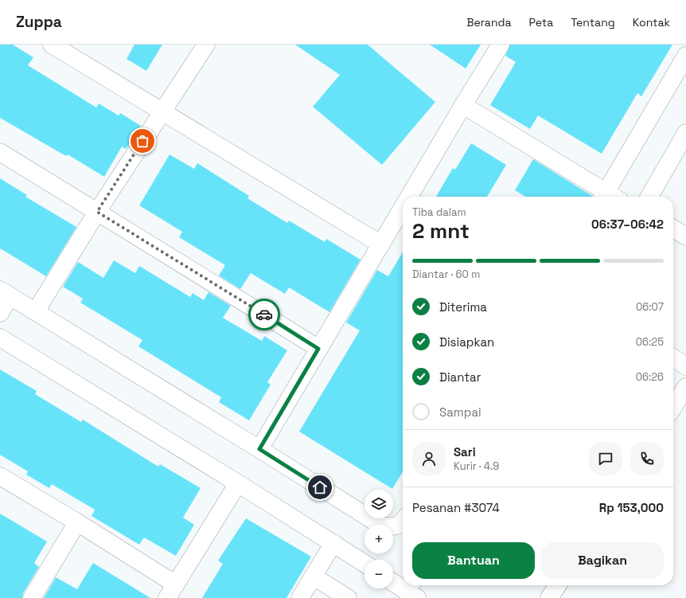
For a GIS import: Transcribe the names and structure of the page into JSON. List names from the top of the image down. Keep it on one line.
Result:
{"page":{"header":"Zuppa","nav":["Beranda","Peta","Tentang","Kontak"],"heading":["2 mnt","Tiba dalam","06:37–06:42"],"panel":["Sari","Kurir · 4.9","Pesanan #3074","Rp 153,000"],"bar":"Diantar · 60 m","list":[["Diterima","06:07"],["Disiapkan","06:25"],["Diantar","06:26"],"Sampai"],"map_buttons":["+","−"],"buttons":["Bantuan","Bagikan"]}}
